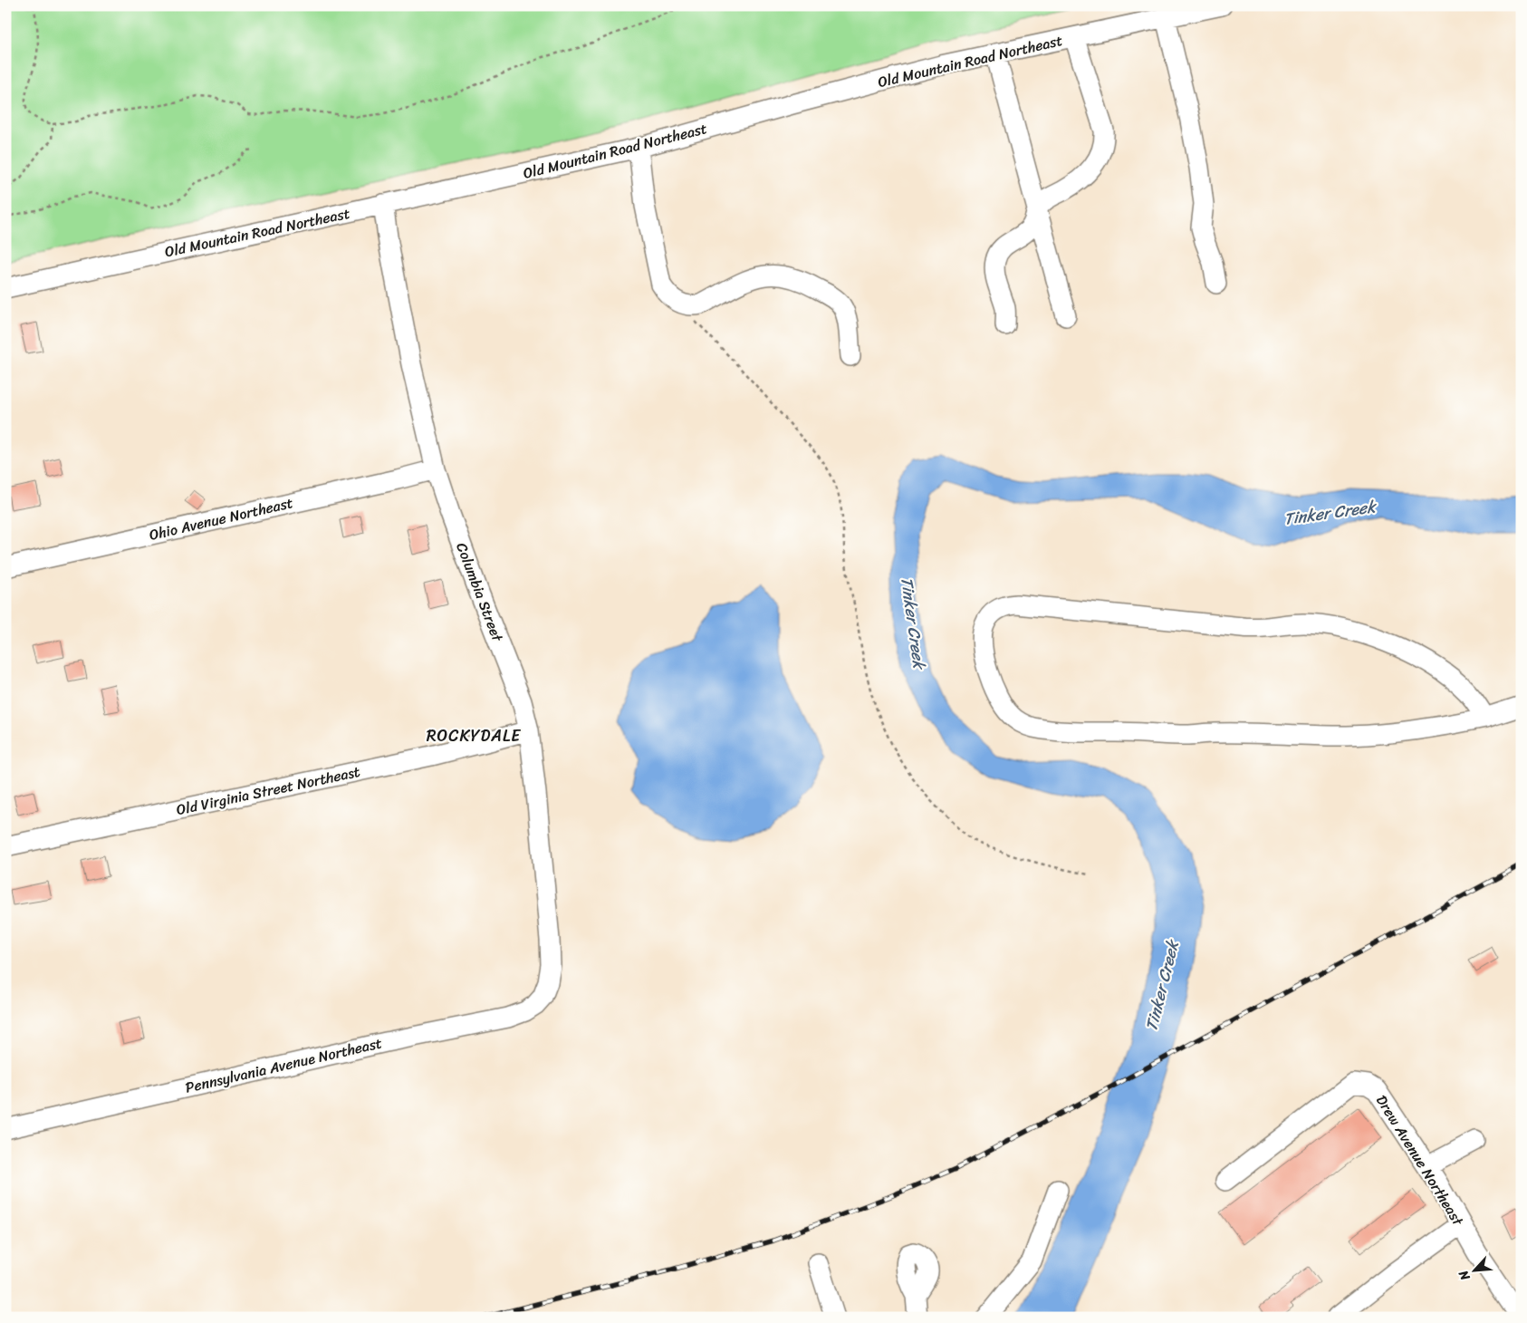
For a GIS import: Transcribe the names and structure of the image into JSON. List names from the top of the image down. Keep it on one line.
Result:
{"streets":{"street":["Old Mountain Road Northeast","Ohio Avenue Northeast","Columbia Street","Old Virginia Street Northeast","Pennsylvania Avenue Northeast","Drew Avenue Northeast"]},"crossings":[["Old Mountain Road Northeast","Columbia Street"],["Ohio Avenue Northeast","Columbia Street"],["Columbia Street","Old Virginia Street Northeast"],["Columbia Street","Pennsylvania Avenue Northeast"]],"districts":["ROCKYDALE"],"water":["Tinker Creek"],"north":"bottom left"}
